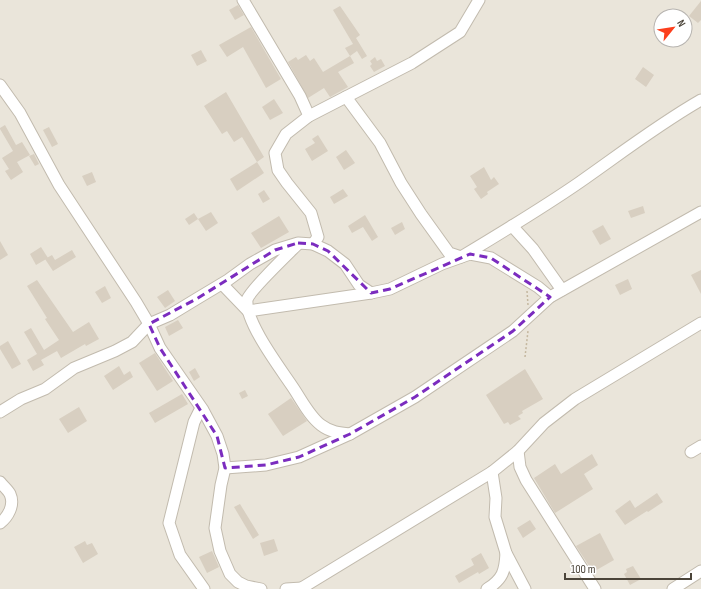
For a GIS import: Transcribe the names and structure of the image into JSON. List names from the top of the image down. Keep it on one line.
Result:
{"scale_bar":"100 m","north":"top right"}
